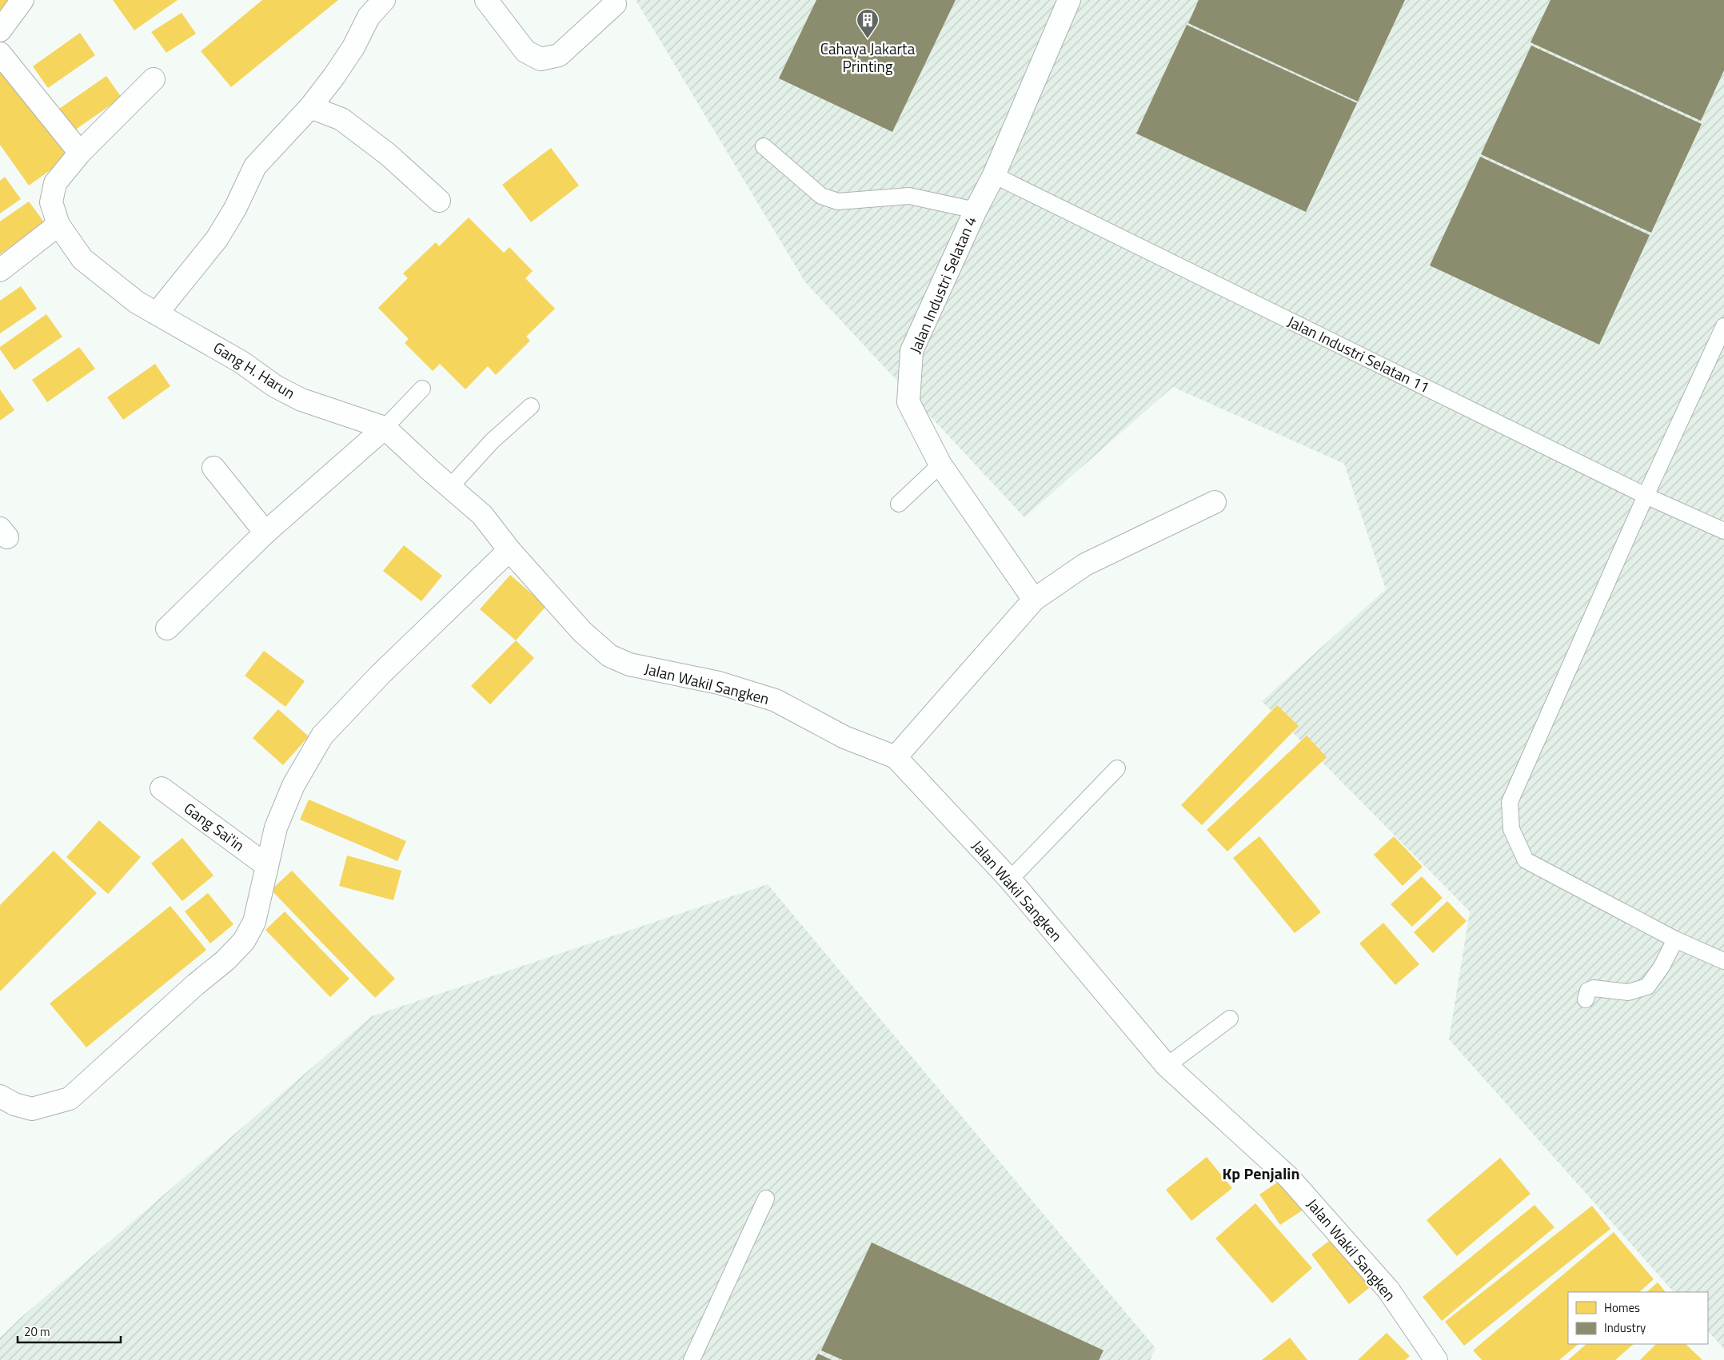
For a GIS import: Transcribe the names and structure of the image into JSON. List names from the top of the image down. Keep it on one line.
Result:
{"streets":{"street":["Jalan Industri Selatan 4","Gang H. Harun","Jalan Wakil Sangken","Gang Sai'in"],"lane":["Jalan Industri Selatan 11"]},"crossings":[["Jalan Industri Selatan 4","Jalan Industri Selatan 11"],["Gang H. Harun","Jalan Wakil Sangken"]],"districts":["Kp Penjalin"],"places":{"building":["Cahaya Jakarta Printing"]},"legend":["Homes","Industry"],"scale_bar":"20 m"}
